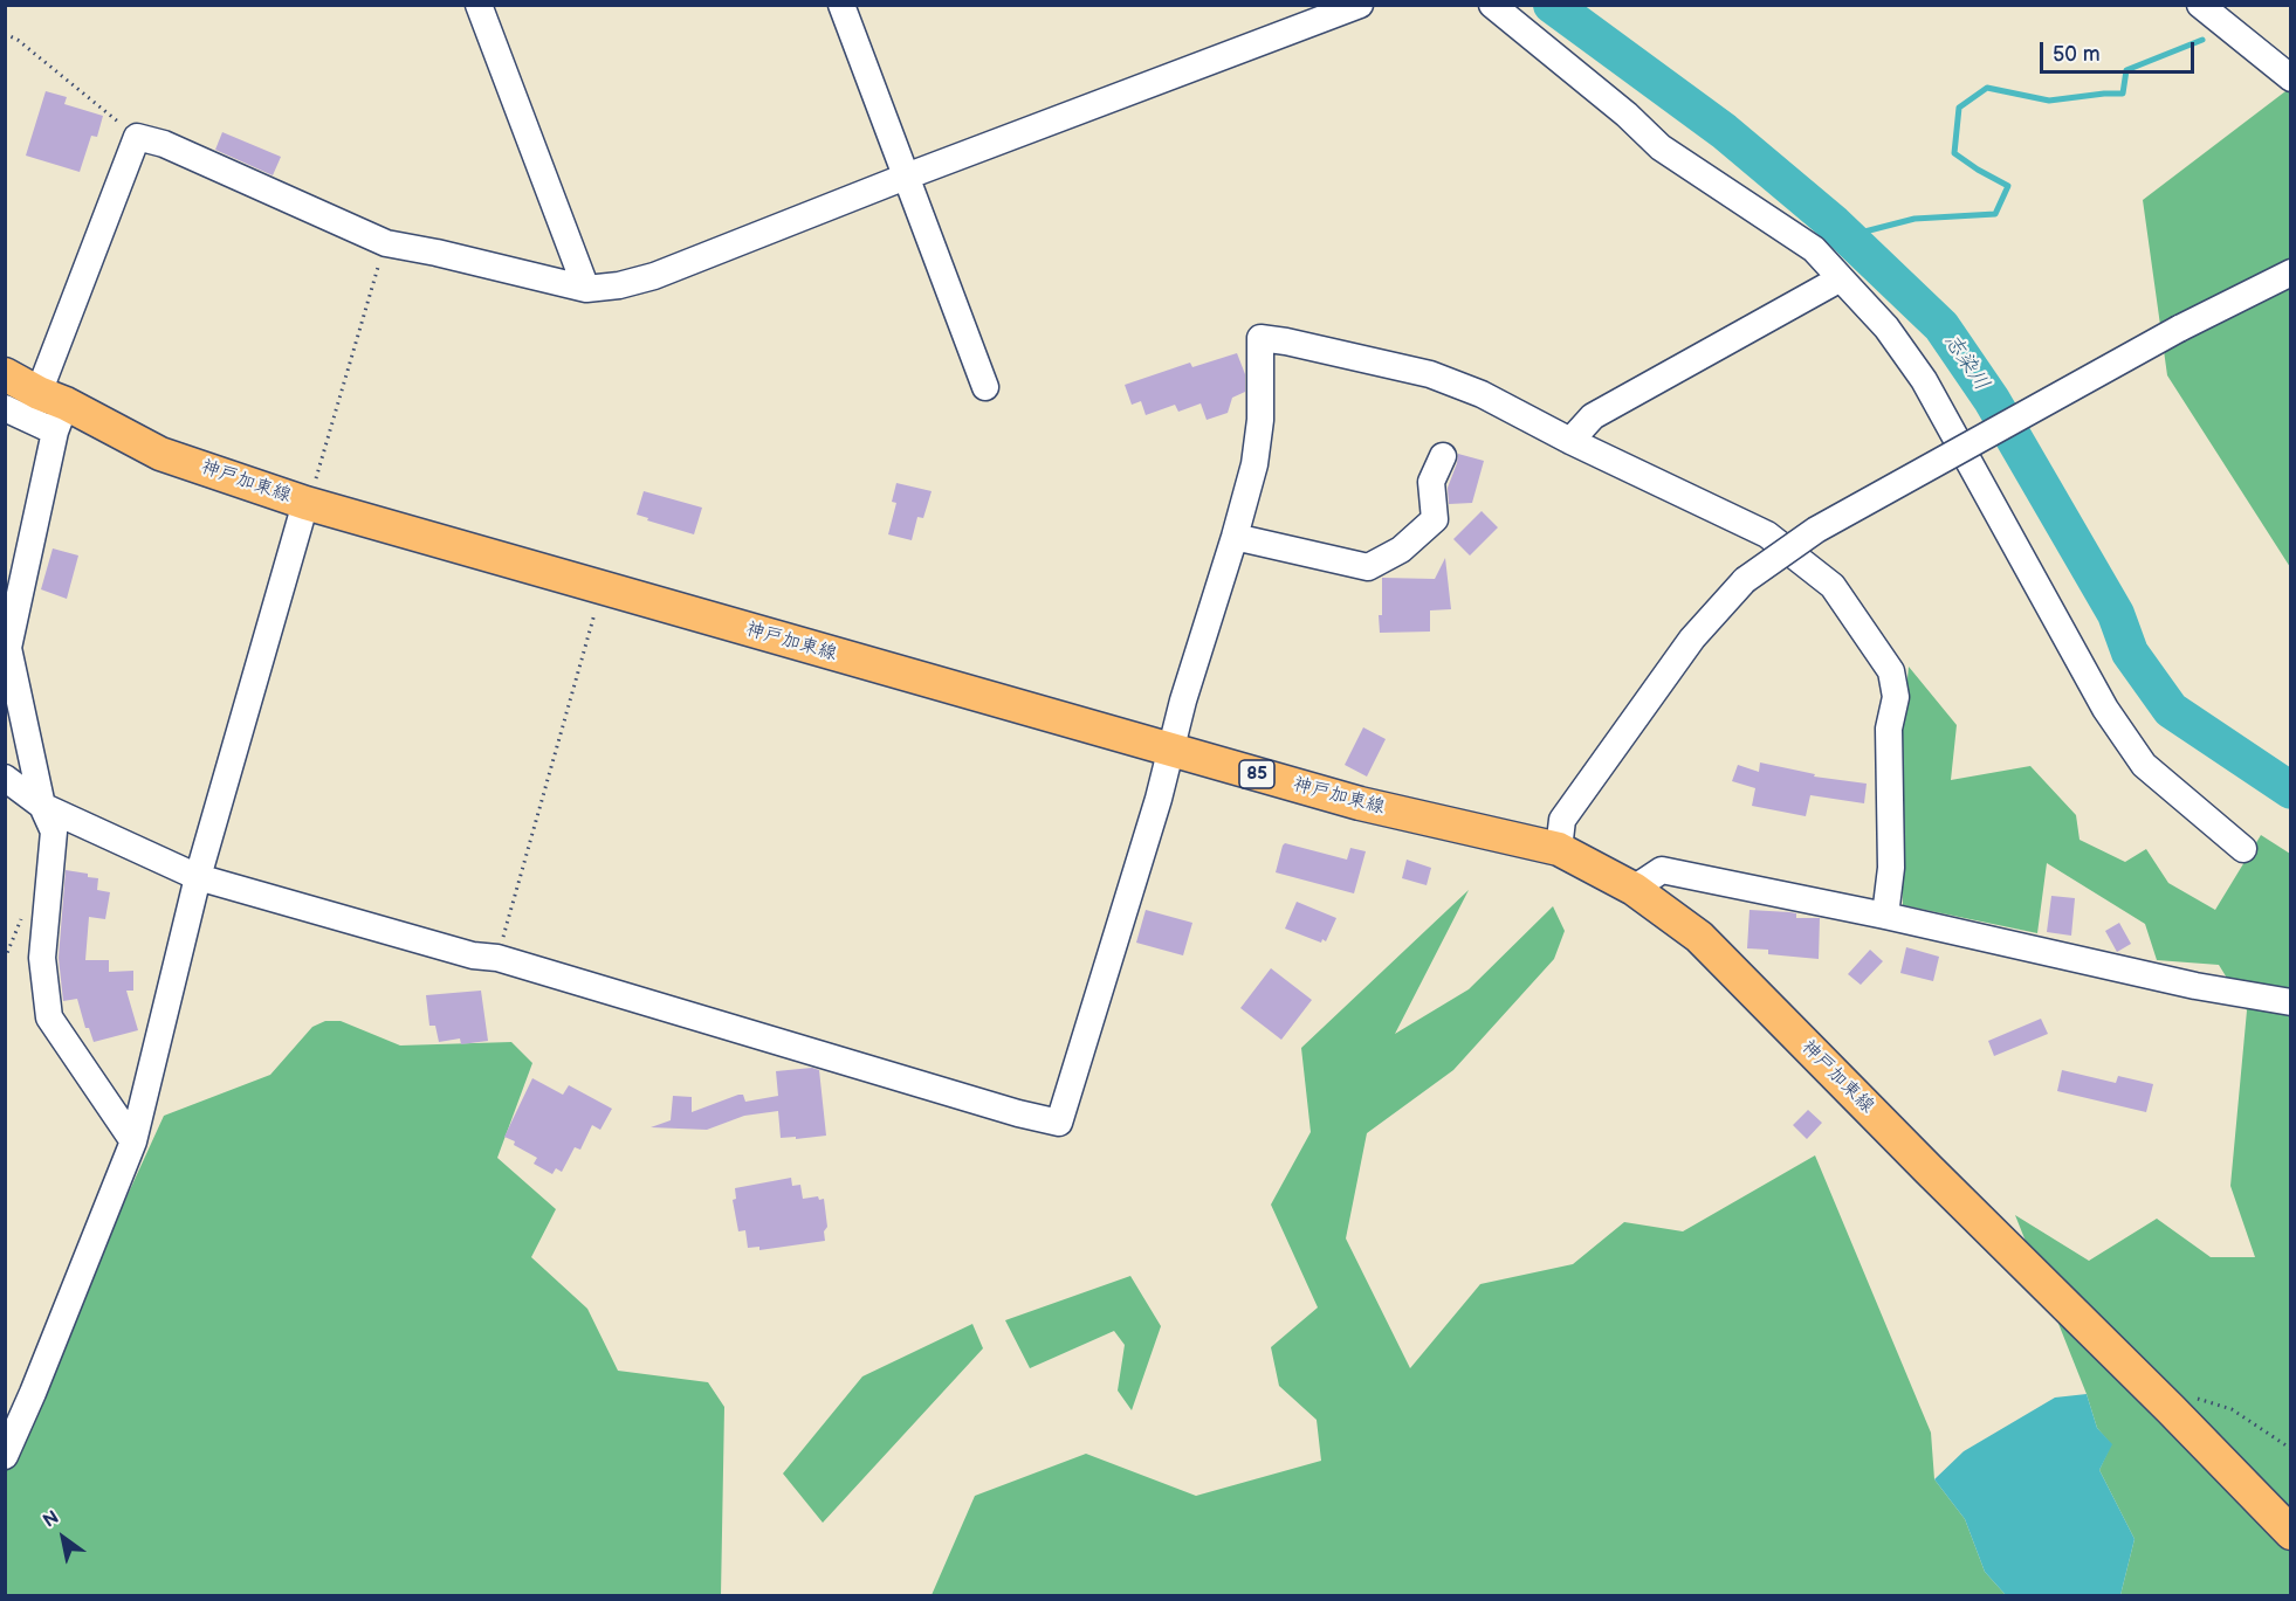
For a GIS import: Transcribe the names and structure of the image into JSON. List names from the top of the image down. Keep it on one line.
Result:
{"streets":{"main road":["神戸加東線","85"]},"water":["志染川"],"scale_bar":"50 m","north":"top left"}
